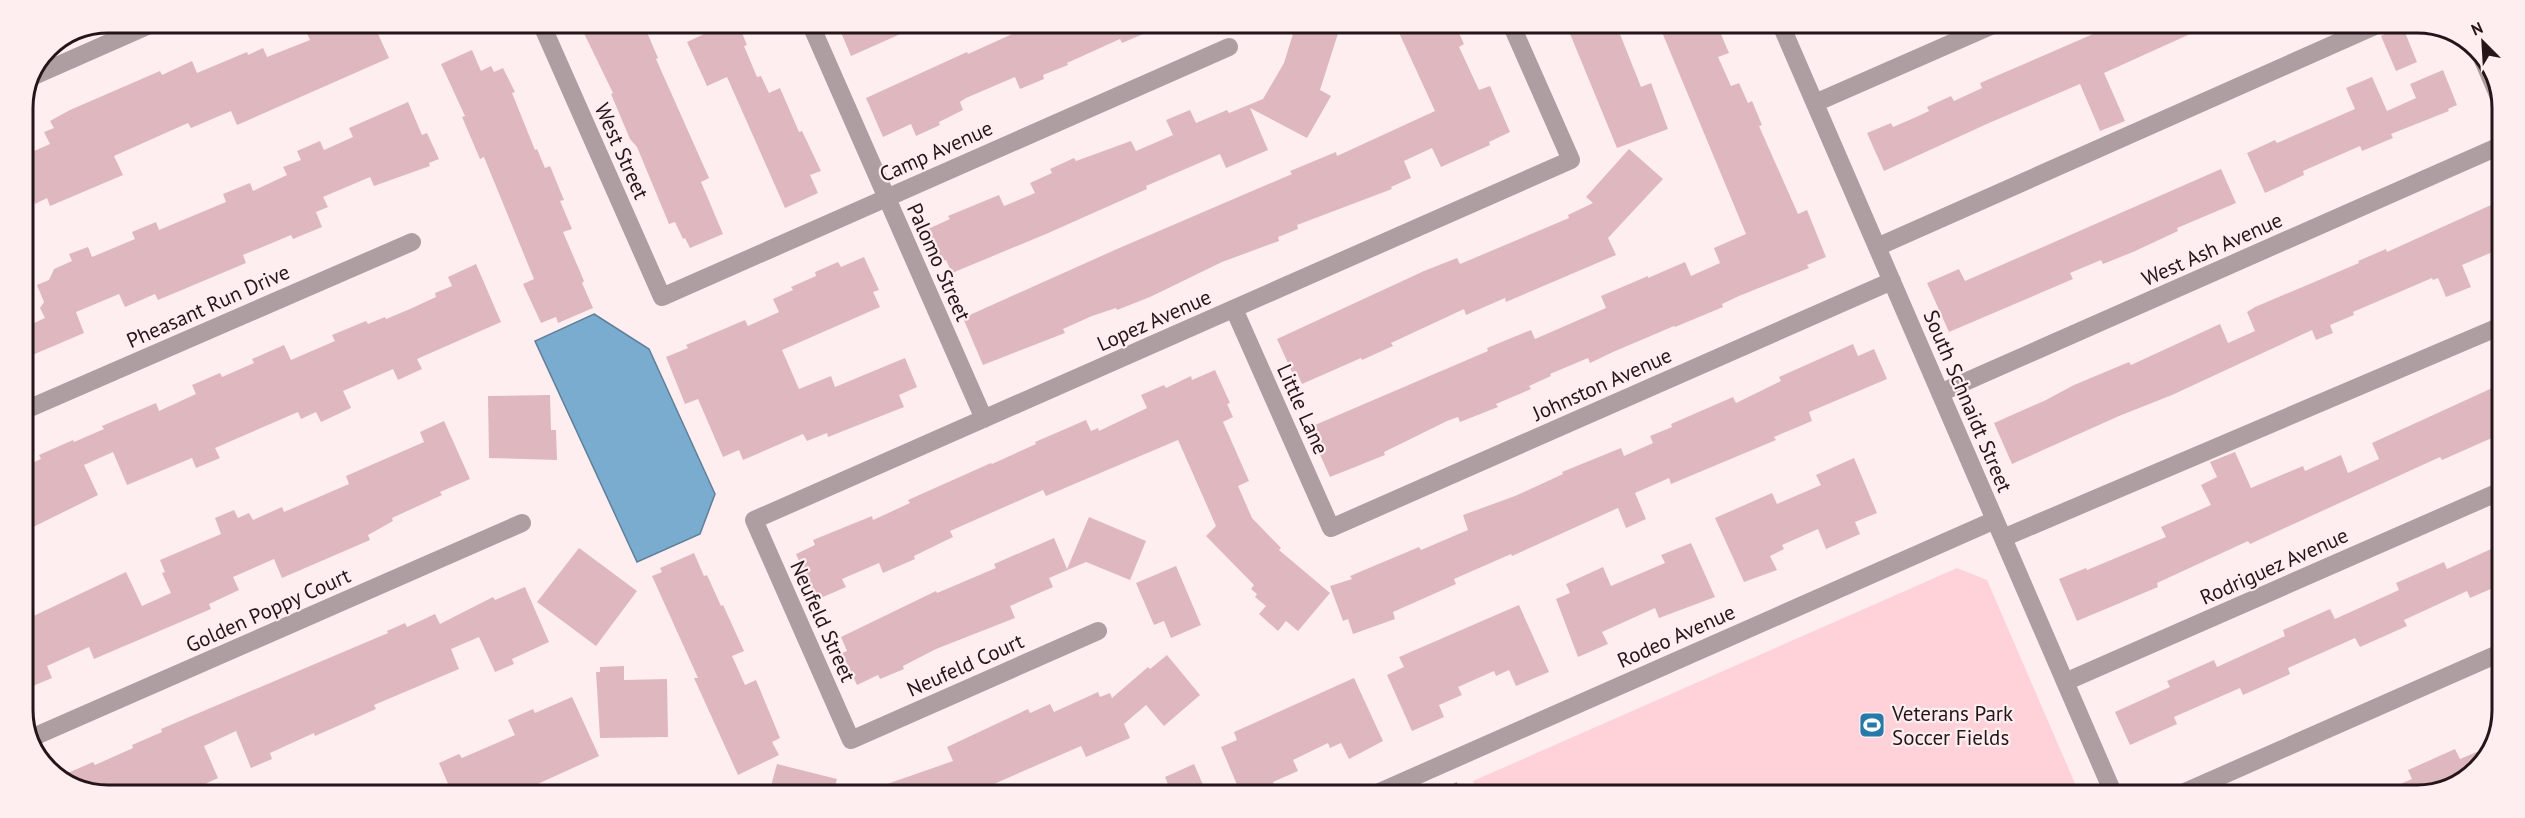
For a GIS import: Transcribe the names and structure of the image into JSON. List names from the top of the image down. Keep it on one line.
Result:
{"streets":{"street":["West Street","Camp Avenue","West Ash Avenue","Palomo Street","Pheasant Run Drive","Lopez Avenue","Johnston Avenue","South Schnaidt Street","Little Lane","Rodriguez Avenue","Golden Poppy Court","Neufeld Street","Rodeo Avenue","Neufeld Court"]},"crossings":[["West Street","Camp Avenue"],["Camp Avenue","Palomo Street"],["West Ash Avenue","South Schnaidt Street"],["Palomo Street","Lopez Avenue"],["Lopez Avenue","Little Lane"],["Lopez Avenue","Neufeld Street"],["Johnston Avenue","South Schnaidt Street"],["Johnston Avenue","Little Lane"],["South Schnaidt Street","Rodriguez Avenue"],["South Schnaidt Street","Rodeo Avenue"],["Neufeld Street","Neufeld Court"]],"places":{"sports":["Veterans Park Soccer Fields"]},"north":"top left"}
